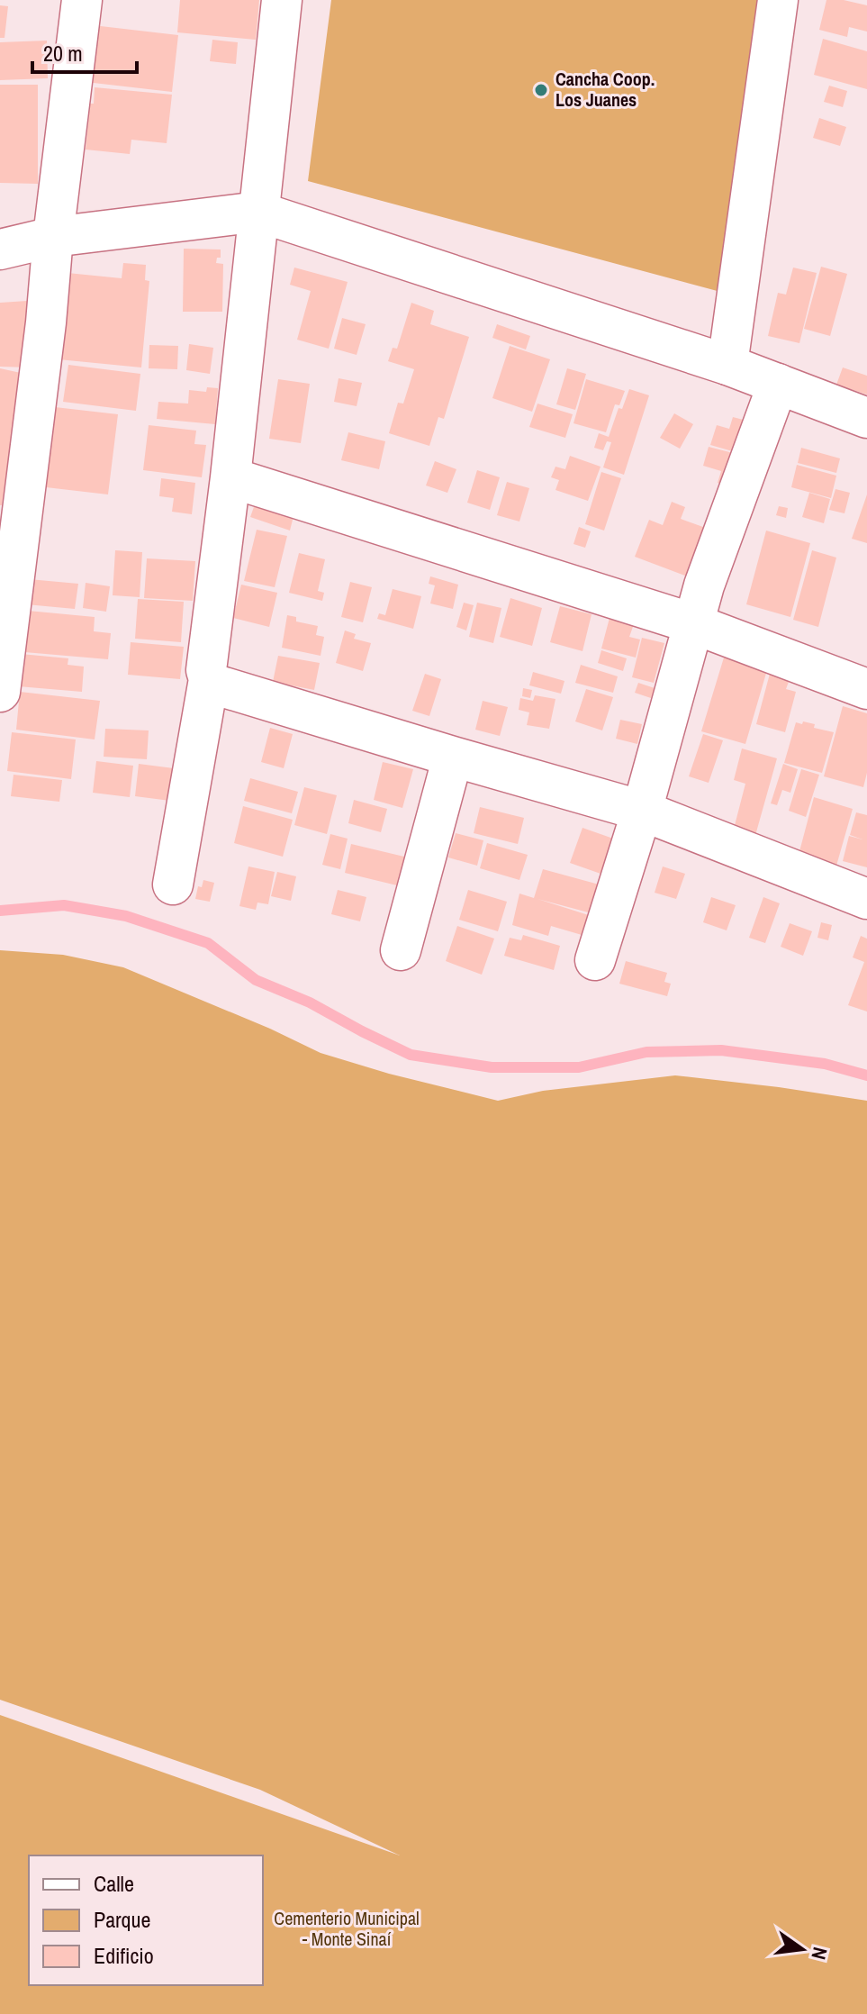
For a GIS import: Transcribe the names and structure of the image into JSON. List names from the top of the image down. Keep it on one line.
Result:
{"parks":["Cementerio Municipal - Monte Sinaí"],"places":["Cancha Coop. Los Juanes"],"legend":["Calle","Parque","Edificio"],"scale_bar":"20 m","north":"right"}
